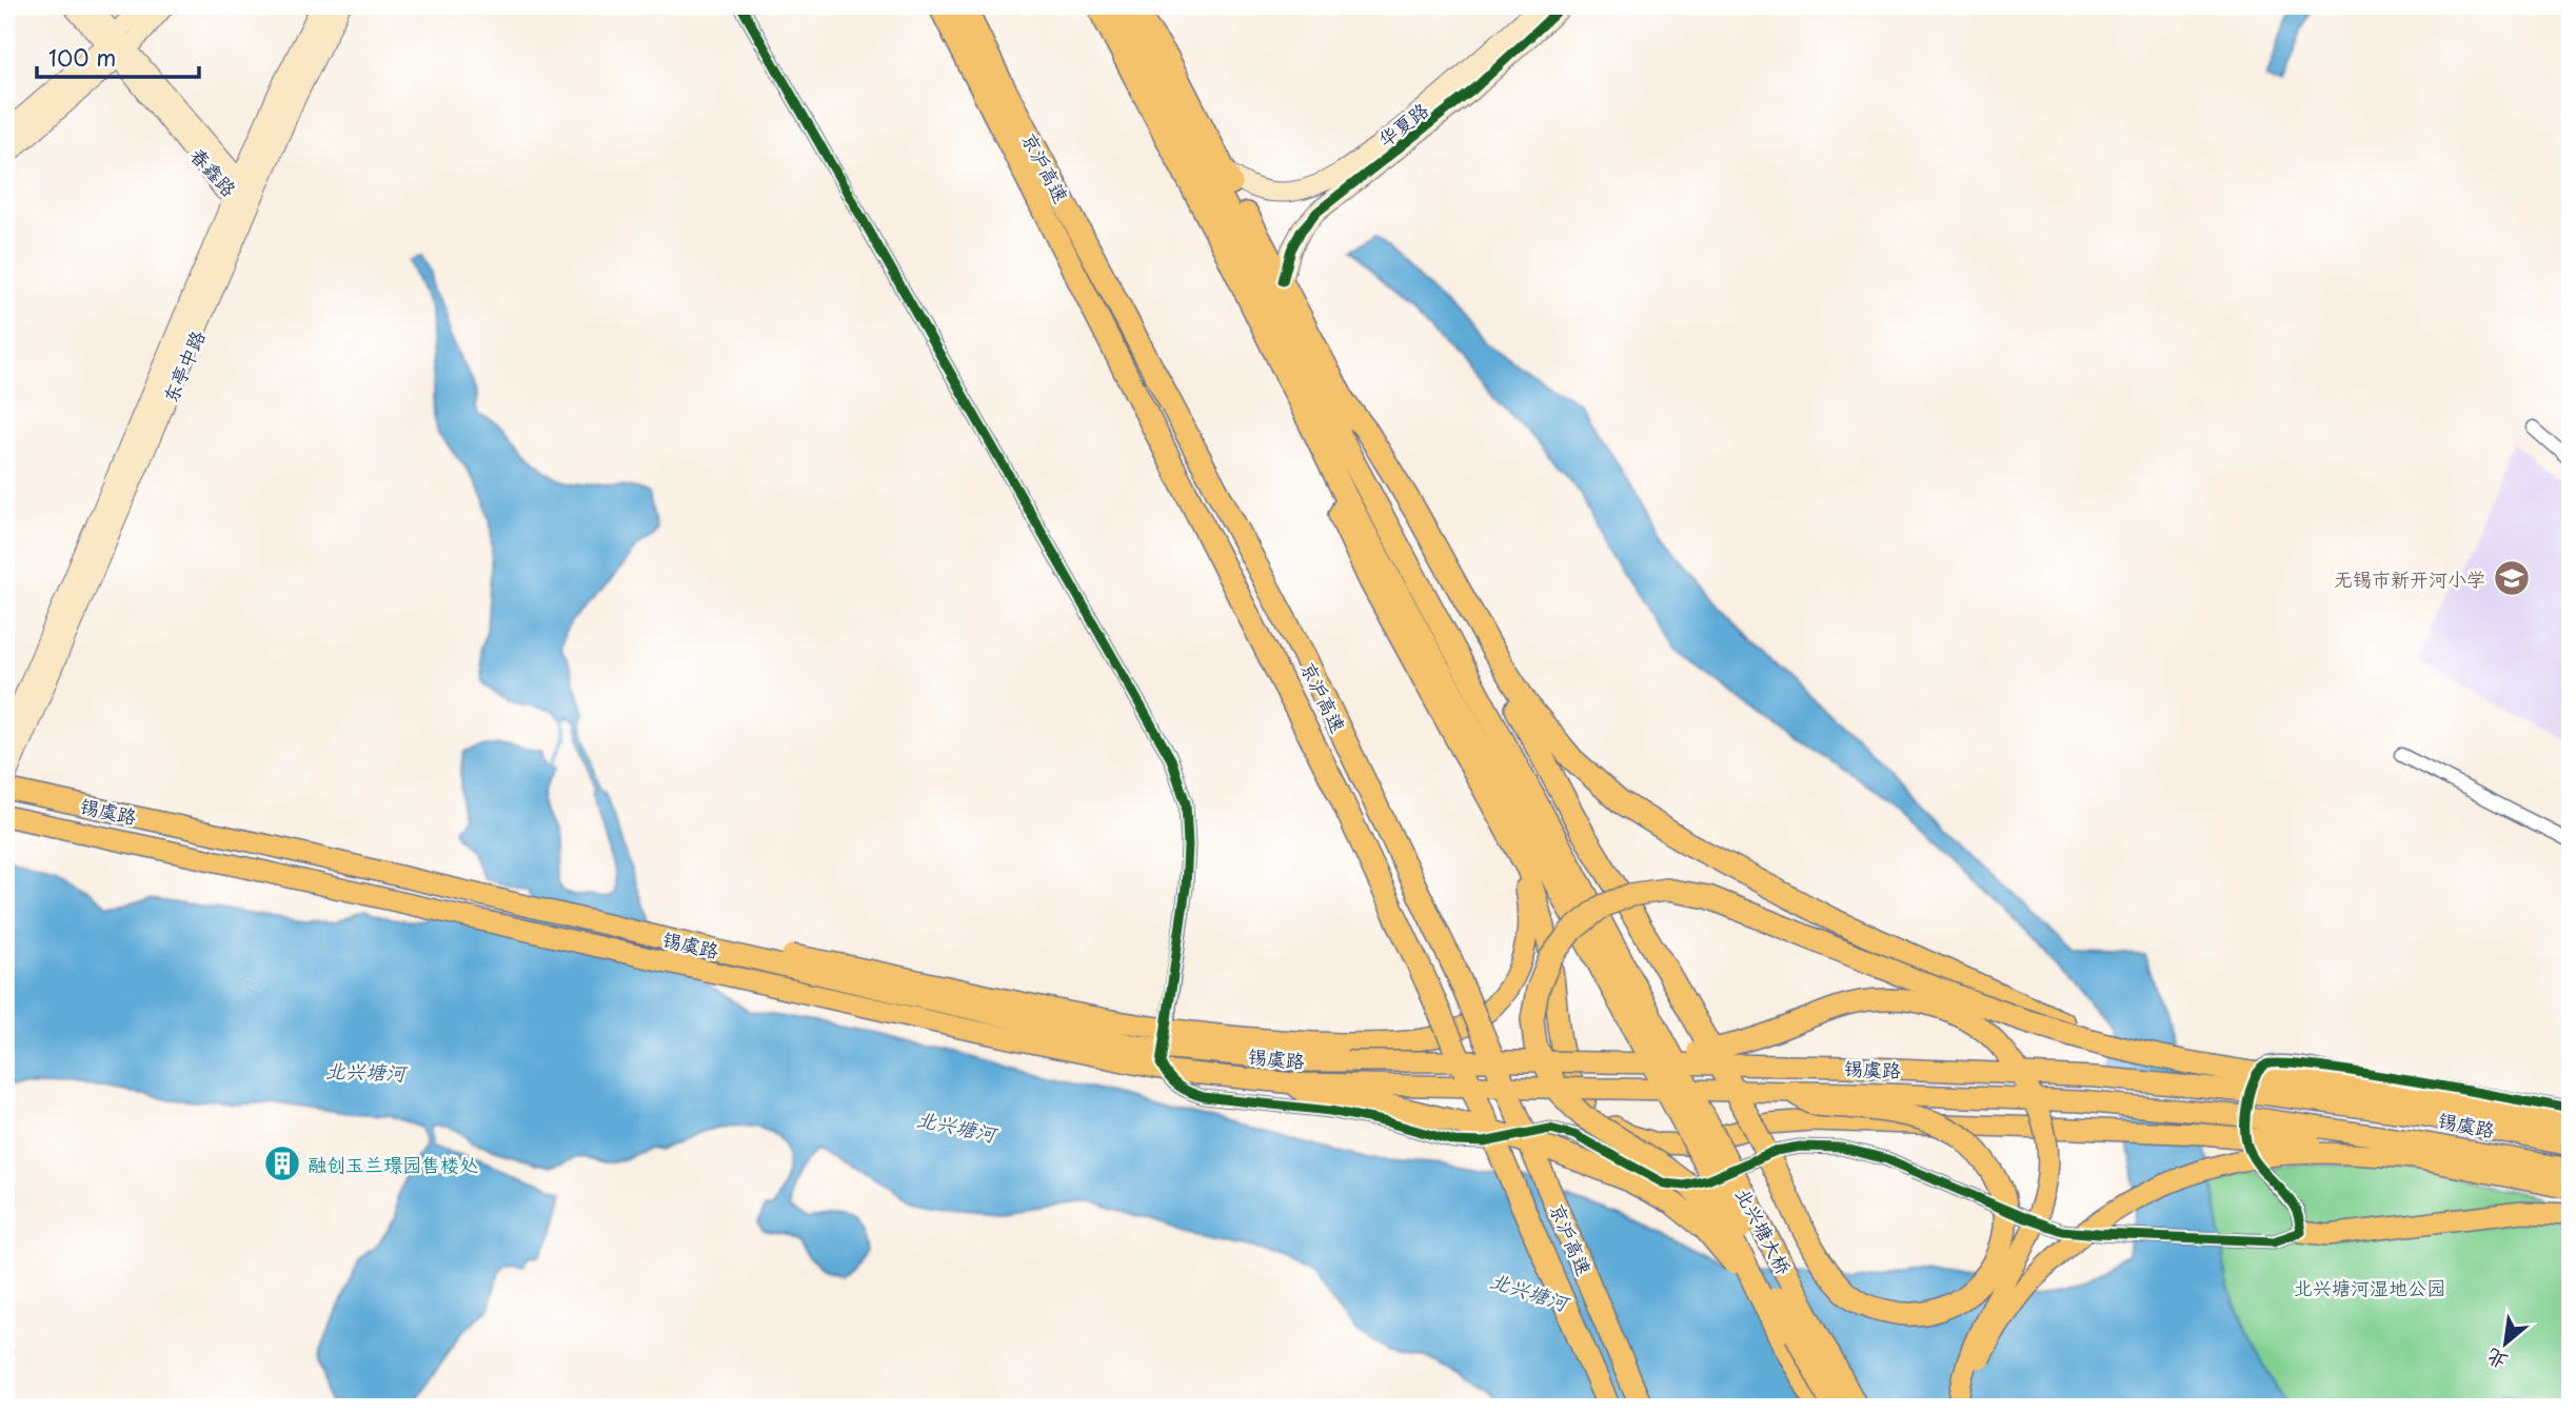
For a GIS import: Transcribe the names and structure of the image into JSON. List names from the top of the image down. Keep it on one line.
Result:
{"streets":{"highway":["京沪高速","北兴塘大桥"],"main road":["华夏路","春鑫路","东亭中路","锡虞路"]},"crossings":[["春鑫路","东亭中路"]],"water":["北兴塘河"],"parks":["北兴塘河湿地公园"],"places":{"school or university":["无锡市新开河小学"],"building":["融创玉兰璟园售楼处"]},"scale_bar":"100 m","north":"bottom left"}
